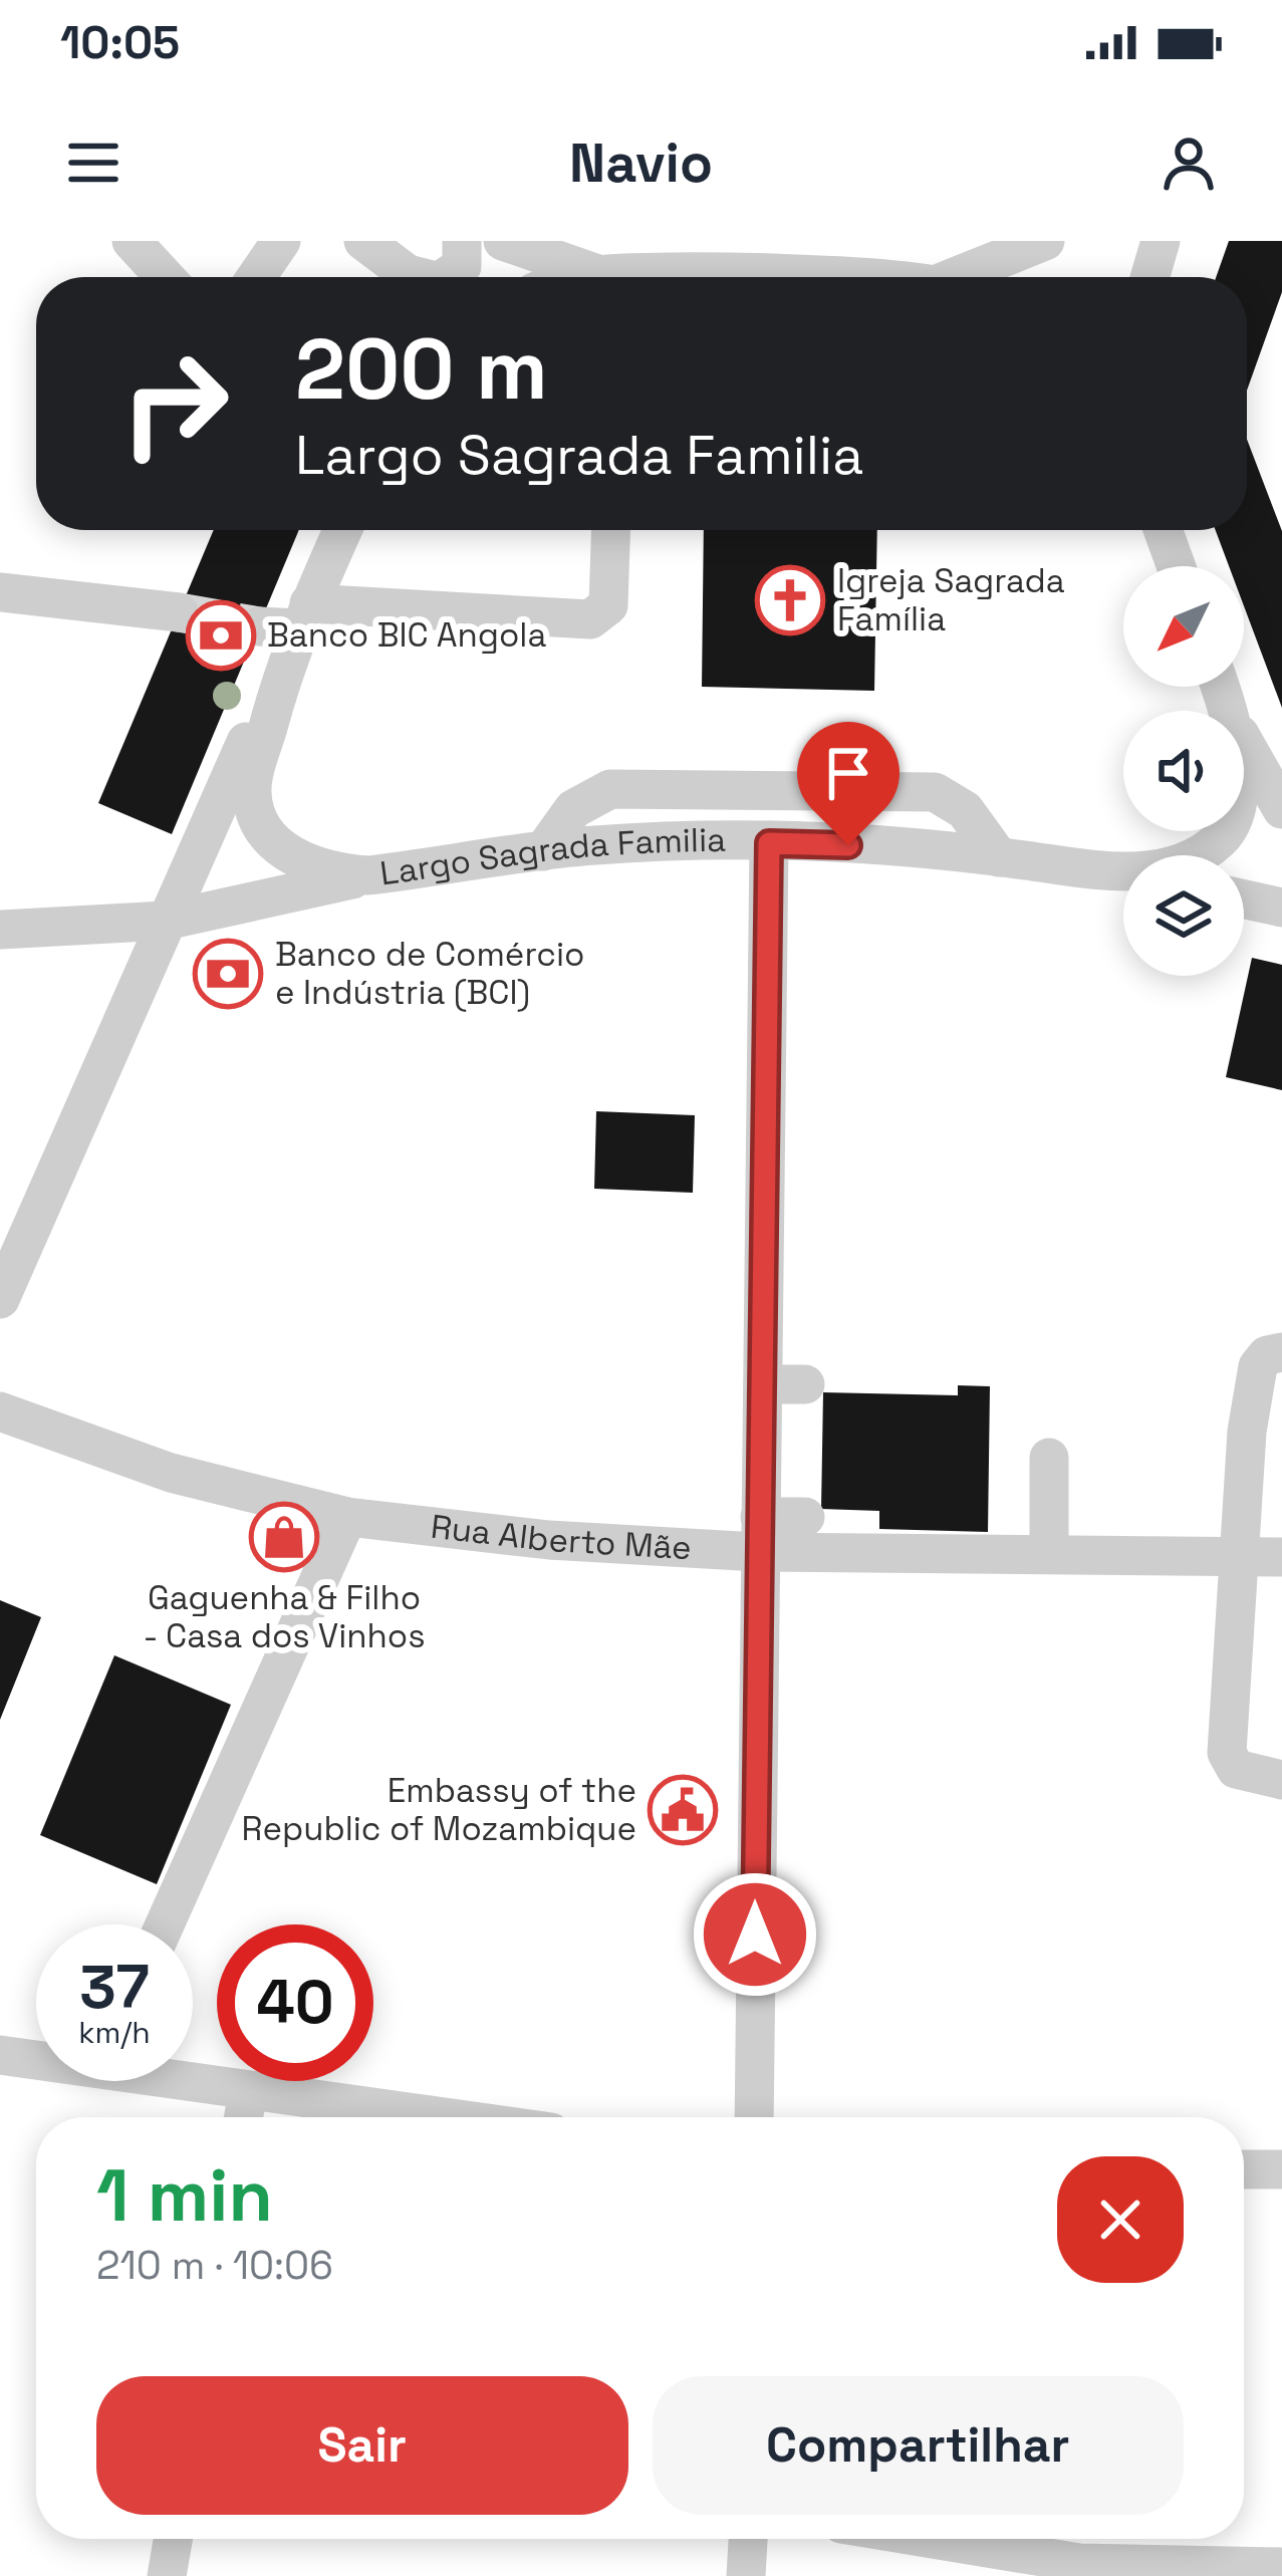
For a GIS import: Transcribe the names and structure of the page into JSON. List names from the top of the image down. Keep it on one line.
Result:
{"streets":{"street":["Largo Sagrada Familia","Rua Alberto Mãe"]},"places":{"church":["Igreja Sagrada Família"],"bank":["Banco BIC Angola","Banco de Comércio e Indústria (BCI)"],"shop":["Gaguenha & Filho - Casa dos Vinhos"],"public building":["Embassy of the Republic of Mozambique"]},"north":"bottom left","page":{"status":"10:05","header":"Navio","turn":["200 m","Largo Sagrada Familia"],"speed":"37 km/h","limit":"40","heading":["1 min","210 m · 10:06"],"buttons":["Sair","Compartilhar"]}}
